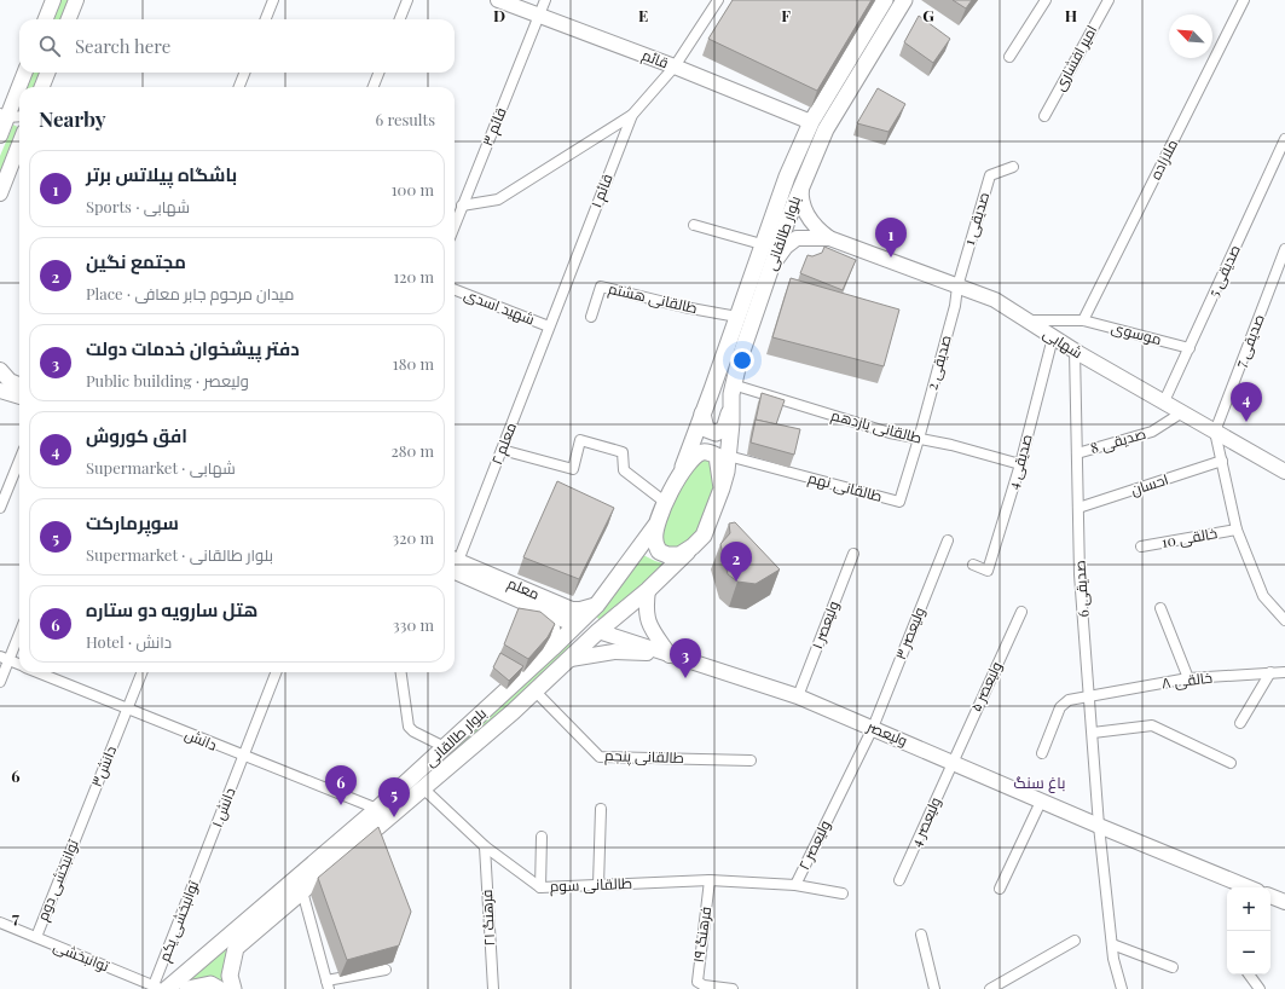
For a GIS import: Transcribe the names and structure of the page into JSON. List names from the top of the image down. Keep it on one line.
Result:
{"streets":{"main road":["قائم","بلوار طالقانی","شهابی","معلم","ولیعصر"],"street":["امیر افشاری","قائم ٣","ملازاده","قائم ١","صدیقی 1","صدیقی 5","طالقانی هشتم","شهید اسدی","موسوی","صدیقی 7","صدیقی 2","طالقانی یازدهم","صدیقی 8","معلم ٢","صدیقی 4","احسان","طالقانی نهم","خالقی 10","صدیقی 6","ولیعصر ١","ولیعصر ٣","خالقی ۸","ولیعصر ۵","دانش","طالقانی پنجم","دانش٣","دانش ١","ولیعصر 4","ولیعصر ٢","توانبخشی دوم","طالقانی سوم","فرهنگ ۲۱","توانبخشی یکم","فرهنگ ۱۹","توانبخشی"]},"crossings":[["قائم","قائم ٣"],["قائم","قائم ١"],["قائم","بلوار طالقانی"],["ملازاده","موسوی"],["قائم ١","شهید اسدی"],["قائم ١","معلم ٢"],["صدیقی 1","شهابی"],["صدیقی 1","صدیقی 2"],["بلوار طالقانی","طالقانی هشتم"],["بلوار طالقانی","طالقانی یازدهم"],["بلوار طالقانی","طالقانی نهم"],["بلوار طالقانی","معلم"],["بلوار طالقانی","ولیعصر"],["بلوار طالقانی","دانش"],["بلوار طالقانی","طالقانی پنجم"],["بلوار طالقانی","طالقانی سوم"],["بلوار طالقانی","توانبخشی یکم"],["بلوار طالقانی","توانبخشی"],["صدیقی 5","موسوی"],["صدیقی 5","شهابی"],["شهید اسدی","معلم ٢"],["موسوی","شهابی"],["صدیقی 7","شهابی"],["شهابی","صدیقی 2"],["شهابی","صدیقی 8"],["شهابی","صدیقی 4"],["شهابی","صدیقی 6"],["صدیقی 2","طالقانی یازدهم"],["صدیقی 2","طالقانی نهم"],["طالقانی یازدهم","صدیقی 4"],["طالقانی یازدهم","طالقانی نهم"],["صدیقی 8","صدیقی 6"],["احسان","صدیقی 6"],["صدیقی 6","خالقی ۸"],["صدیقی 6","ولیعصر"],["ولیعصر ١","ولیعصر"],["ولیعصر ٣","ولیعصر"],["ولیعصر ٣","ولیعصر ٢"],["ولیعصر ۵","ولیعصر"],["ولیعصر ۵","ولیعصر 4"],["ولیعصر","ولیعصر 4"],["ولیعصر","ولیعصر ٢"],["دانش","دانش٣"],["دانش","دانش ١"],["دانش٣","توانبخشی دوم"],["دانش ١","توانبخشی یکم"],["ولیعصر ٢","طالقانی سوم"],["ولیعصر ٢","فرهنگ ۱۹"],["توانبخشی دوم","توانبخشی"],["طالقانی سوم","فرهنگ ۲۱"],["طالقانی سوم","فرهنگ ۱۹"],["توانبخشی یکم","توانبخشی"]],"districts":["باغ سنگ"],"north":"top left","page":{"search":"Search here","heading":["Nearby","6 results"],"list":[{"mark":"1","name":"باشگاه پیلاتس برتر","note":"Sports · شهابی","value":"100 m"},{"mark":"2","name":"مجتمع نگین","note":"Place · میدان مرحوم جابر معافی","value":"120 m"},{"mark":"3","name":"دفتر پیشخوان خدمات دولت","note":"Public building · ولیعصر","value":"180 m"},{"mark":"4","name":"افق کوروش","note":"Supermarket · شهابی","value":"280 m"},{"mark":"5","name":"سوپرمارکت","note":"Supermarket · بلوار طالقانی","value":"320 m"},{"mark":"6","name":"هتل سارویه دو ستاره","note":"Hotel · دانش","value":"330 m"}],"pins":["1","4","2","3","6","5"],"map_buttons":["+","−"]},"grid":{"columns":["D","E","F","G","H"],"rows":["6","7"]}}
